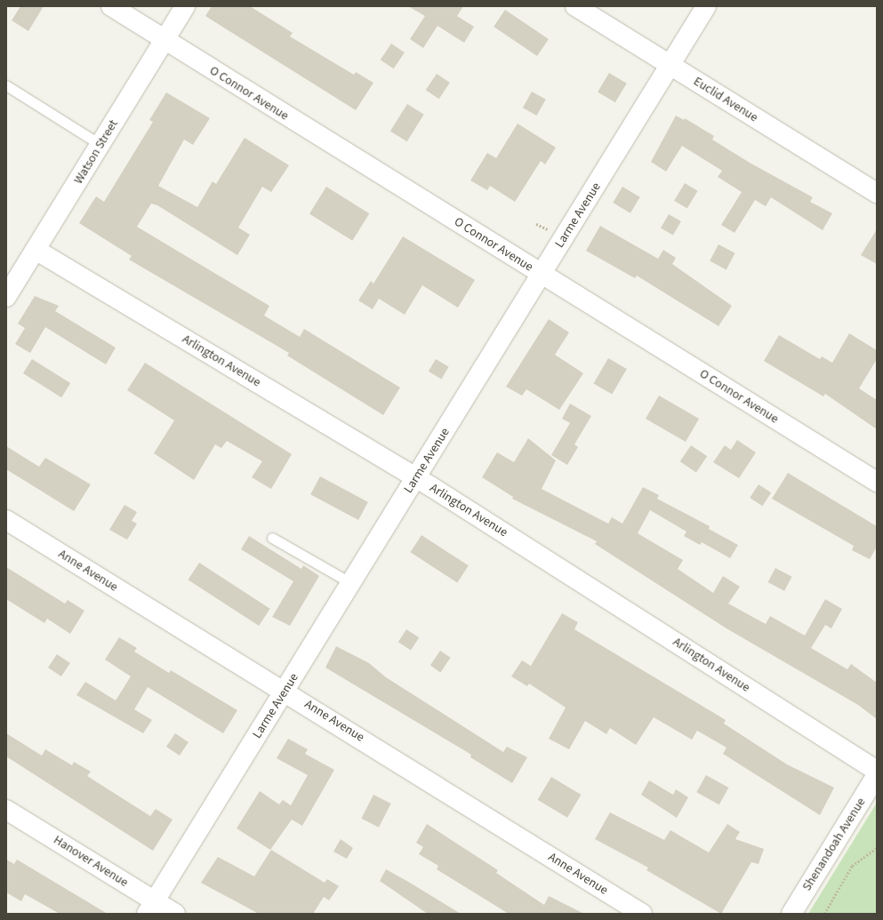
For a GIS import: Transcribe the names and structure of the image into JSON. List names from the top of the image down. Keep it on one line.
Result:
{"streets":{"street":["O Connor Avenue","Euclid Avenue","Watson Street","Larme Avenue","Arlington Avenue","Anne Avenue","Shenandoah Avenue","Hanover Avenue"]},"crossings":[["O Connor Avenue","Watson Street"],["O Connor Avenue","Larme Avenue"],["Euclid Avenue","Larme Avenue"],["Watson Street","Arlington Avenue"],["Larme Avenue","Arlington Avenue"],["Larme Avenue","Anne Avenue"],["Larme Avenue","Hanover Avenue"]]}
